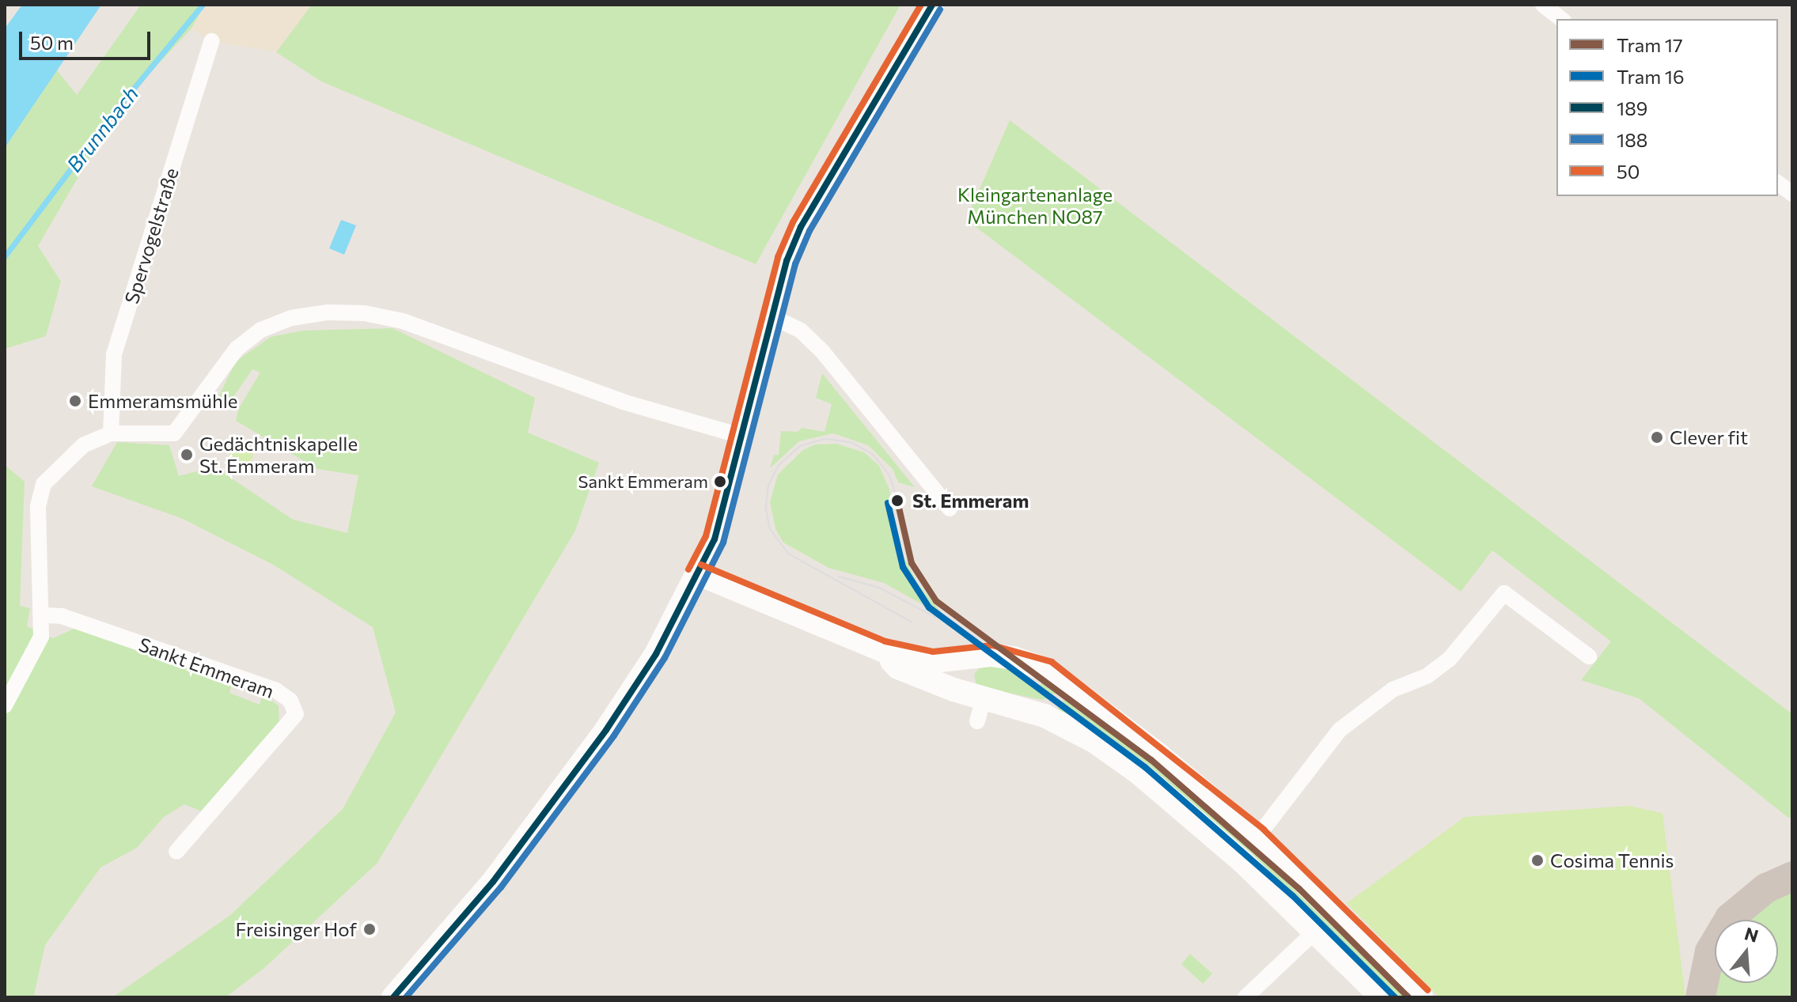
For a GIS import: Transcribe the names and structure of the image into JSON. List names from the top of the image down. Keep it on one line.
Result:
{"streets":{"street":["Spervogelstraße","Sankt Emmeram"]},"water":["Brunnbach"],"parks":["Kleingartenanlage München NO87"],"places":["Emmeramsmühle","Clever fit","Gedächtniskapelle St. Emmeram","Sankt Emmeram","St. Emmeram","Cosima Tennis","Freisinger Hof"],"lines":["transit line 189","transit line 50","transit line 188","tram line 17","tram line 16"],"legend":["Tram 17","Tram 16","189","188","50"],"scale_bar":"50 m","north":"top"}
